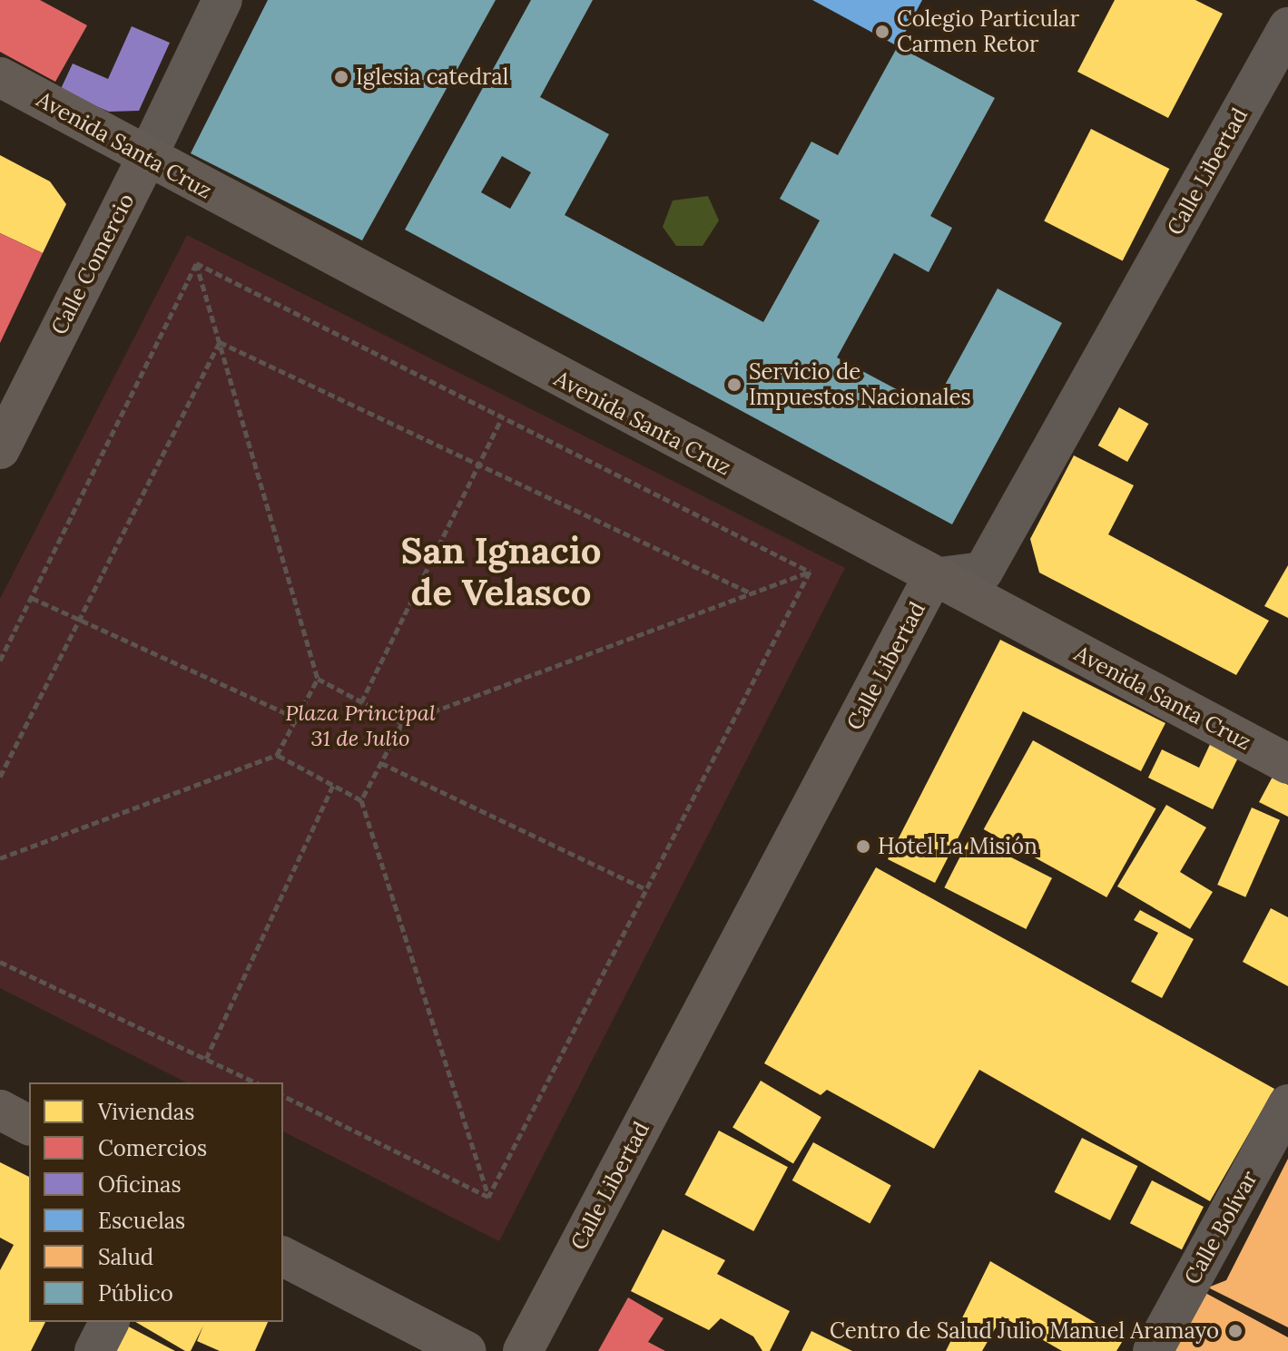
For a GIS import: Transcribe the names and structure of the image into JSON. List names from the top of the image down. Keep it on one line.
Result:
{"streets":{"main road":["Avenida Santa Cruz","Calle Libertad","Calle Comercio"],"street":["Calle Bolívar"]},"crossings":[["Avenida Santa Cruz","Calle Libertad"],["Avenida Santa Cruz","Calle Comercio"]],"districts":["San Ignacio de Velasco"],"parks":["Plaza Principal 31 de Julio"],"places":["Colegio Particular Carmen Retor","Iglesia catedral","Servicio de Impuestos Nacionales","Hotel La Misión","Centro de Salud Julio Manuel Aramayo"],"legend":["Viviendas","Comercios","Oficinas","Escuelas","Salud","Público"]}
